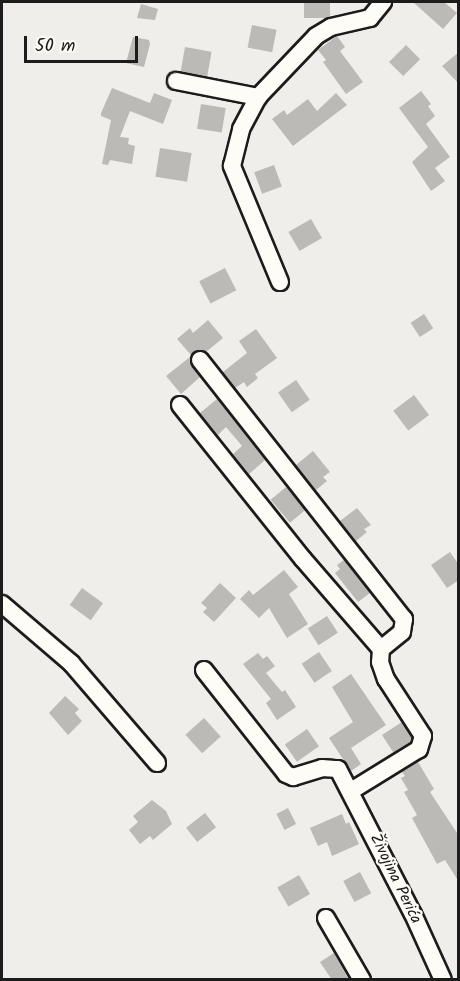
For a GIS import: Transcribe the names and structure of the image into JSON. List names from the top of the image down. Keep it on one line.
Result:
{"streets":{"street":["Živojina Perića"]},"scale_bar":"50 m"}
